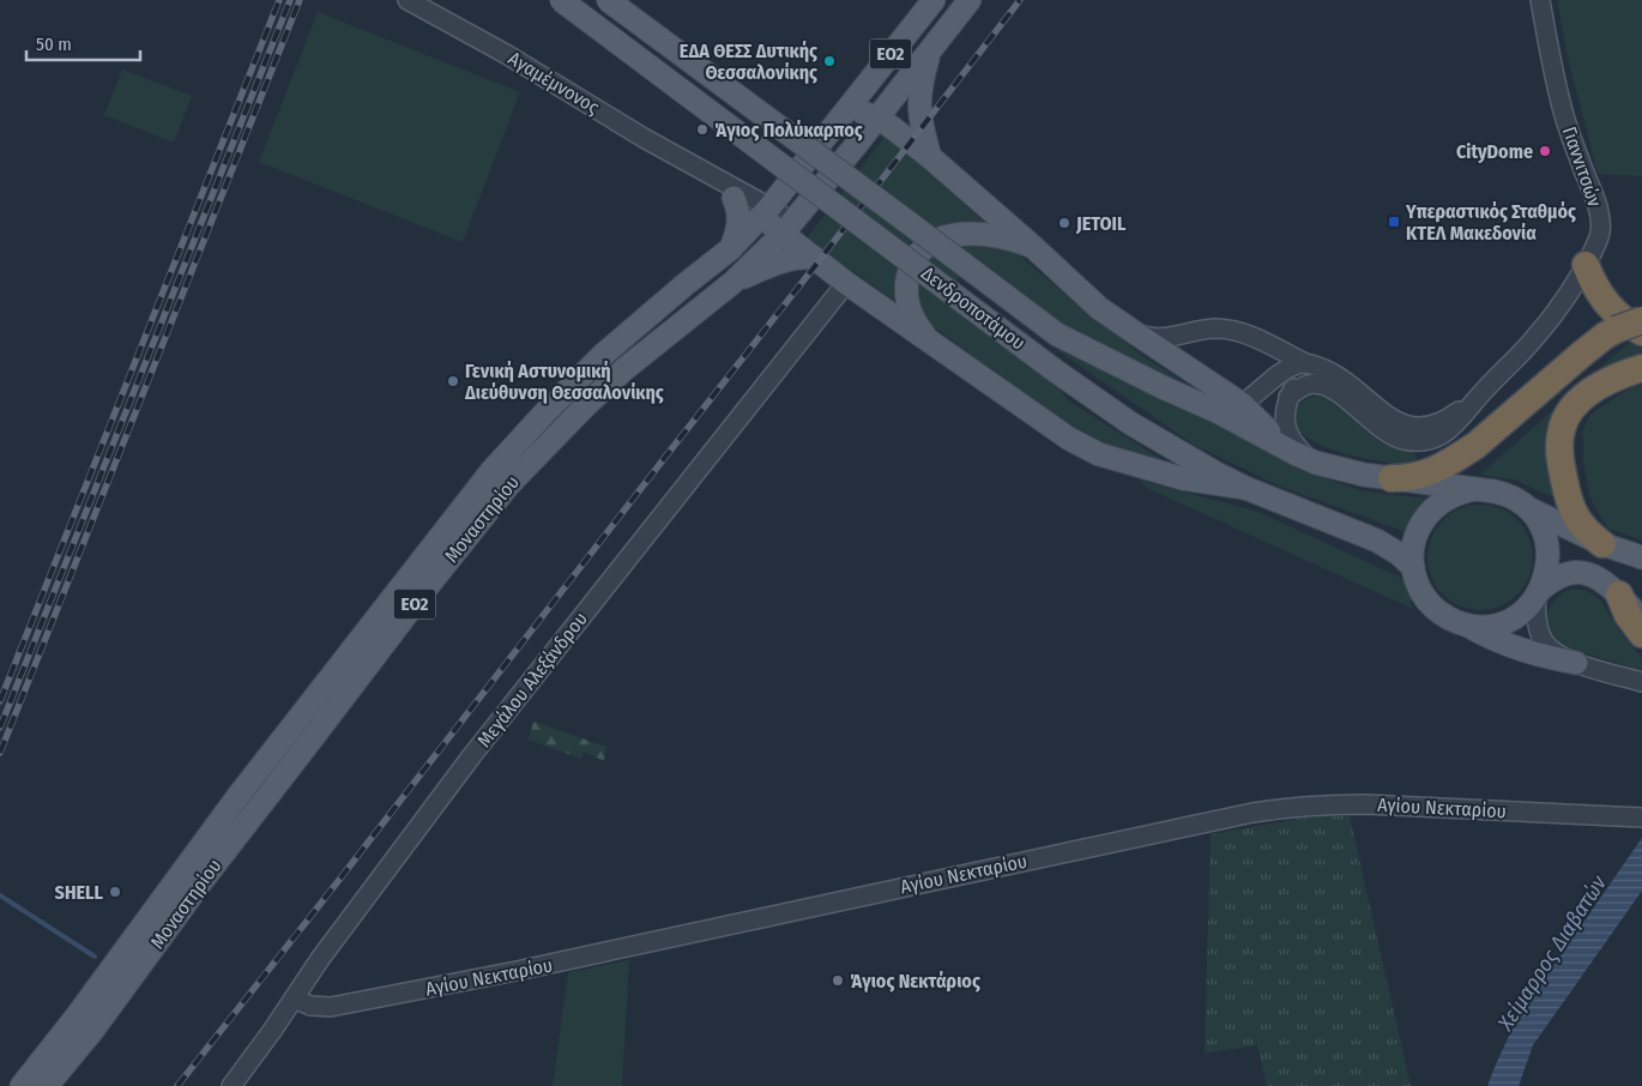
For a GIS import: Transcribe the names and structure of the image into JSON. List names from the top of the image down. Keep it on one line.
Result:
{"streets":{"main road":["ΕΟ2","Δενδροποτάμου","Μοναστηρίου"],"street":["Αγαμέμνονος","Γιαννιτσών","Μεγάλου Αλεξάνδρου","Αγίου Νεκταρίου"]},"crossings":[["Αγαμέμνονος","Μοναστηρίου"],["Μεγάλου Αλεξάνδρου","Αγίου Νεκταρίου"]],"water":["Χείμαρρος Διαβατών"],"places":{"other":["ΕΔΑ ΘΕΣΣ Δυτικής Θεσσαλονίκης","Άγιος Πολύκαρπος","CityDome","JETOIL","Γενική Αστυνομική Διεύθυνση Θεσσαλονίκης","SHELL","Άγιος Νεκτάριος"],"transit":["Υπεραστικός Σταθμός ΚΤΕΛ Μακεδονία"]},"scale_bar":"50 m"}
